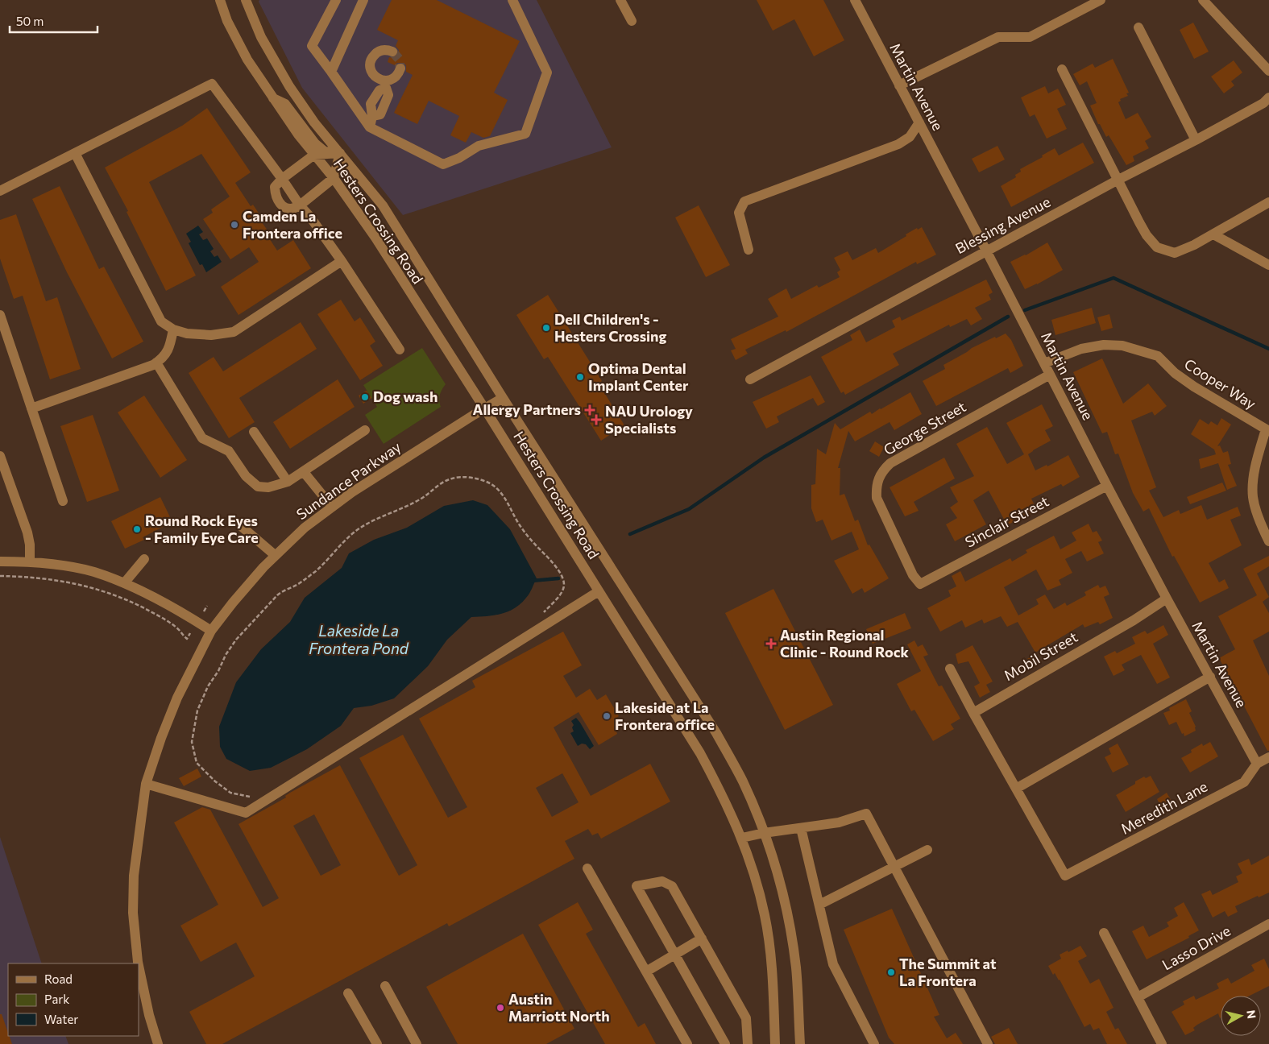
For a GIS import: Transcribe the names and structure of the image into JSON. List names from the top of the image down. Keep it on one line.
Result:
{"streets":{"street":["Martin Avenue","Hesters Crossing Road","Blessing Avenue","Cooper Way","George Street","Sundance Parkway","Sinclair Street","Mobil Street","Meredith Lane","Lasso Drive"]},"crossings":[["Martin Avenue","Blessing Avenue"],["Martin Avenue","Cooper Way"],["Martin Avenue","George Street"],["Martin Avenue","Sinclair Street"],["Martin Avenue","Mobil Street"],["Martin Avenue","Meredith Lane"],["Hesters Crossing Road","Sundance Parkway"],["George Street","Sinclair Street"]],"water":["Lakeside La Frontera Pond"],"places":{"other":["Camden La Frontera office","Dell Children's - Hesters Crossing","Optima Dental Implant Center","Dog wash","Round Rock Eyes - Family Eye Care","Lakeside at La Frontera office","The Summit at La Frontera","Austin Marriott North"],"health":["Allergy Partners","NAU Urology Specialists","Austin Regional Clinic - Round Rock"]},"legend":["Road","Park","Water"],"scale_bar":"50 m","north":"right"}
